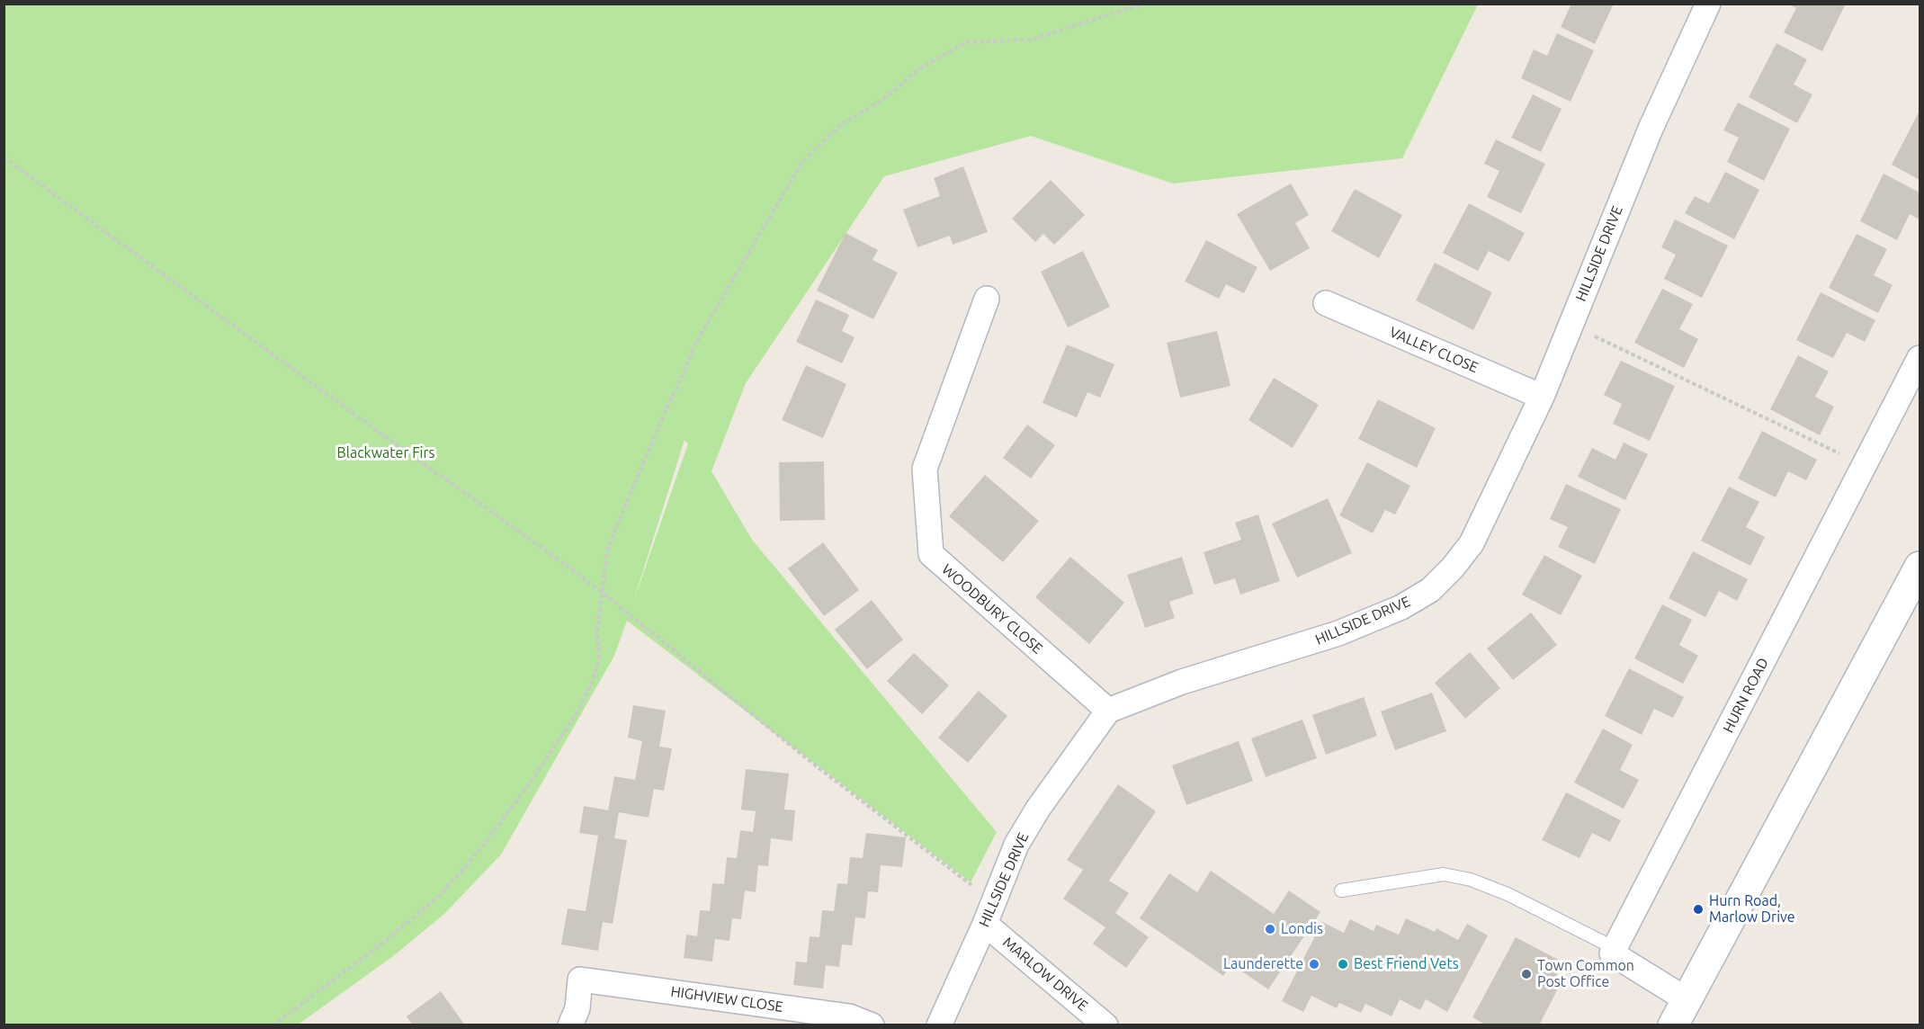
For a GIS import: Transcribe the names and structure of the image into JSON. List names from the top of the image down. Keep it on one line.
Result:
{"streets":{"street":["HILLSIDE DRIVE","VALLEY CLOSE","WOODBURY CLOSE","HURN ROAD","MARLOW DRIVE","HIGHVIEW CLOSE"]},"crossings":[["HILLSIDE DRIVE","VALLEY CLOSE"],["HILLSIDE DRIVE","WOODBURY CLOSE"],["HILLSIDE DRIVE","MARLOW DRIVE"]],"parks":["Blackwater Firs"],"places":["Hurn Road, Marlow Drive","Londis","Launderette","Best Friend Vets","Town Common Post Office"]}
